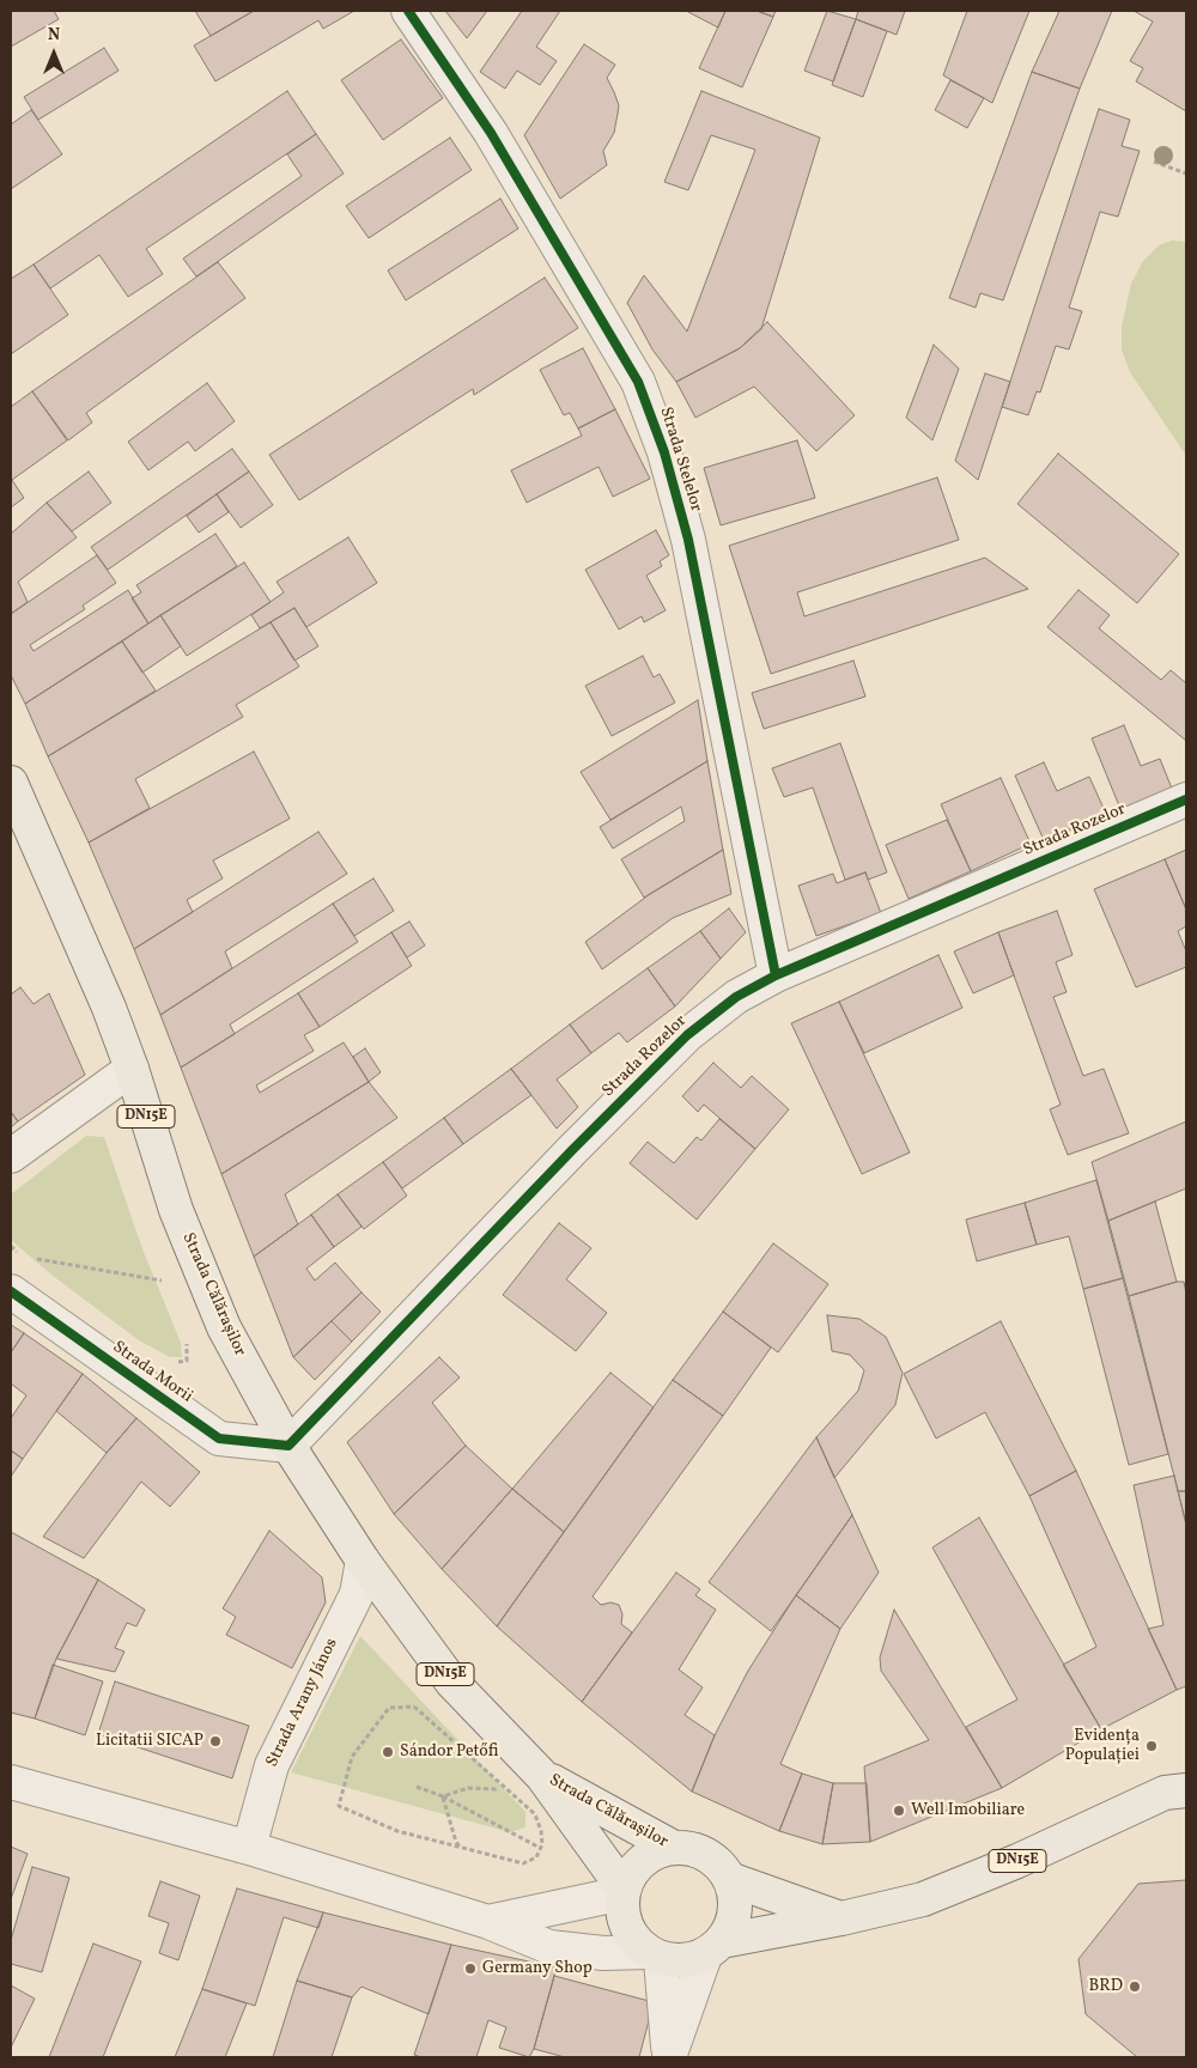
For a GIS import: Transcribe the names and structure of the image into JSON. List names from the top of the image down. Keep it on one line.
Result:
{"streets":{"main road":["DN15E","Strada Călărașilor"],"street":["Strada Stelelor","Strada Rozelor","Strada Morii","Strada Arany János"]},"crossings":[["Strada Stelelor","Strada Rozelor"],["Strada Rozelor","Strada Călărașilor"],["Strada Rozelor","Strada Morii"],["DN15E","Strada Călărașilor"],["Strada Călărașilor","Strada Morii"],["Strada Călărașilor","Strada Arany János"]],"places":["Licitatii SICAP","Evidența Populației","Sándor Petőfi","Well Imobiliare","Germany Shop","BRD"],"north":"top"}
